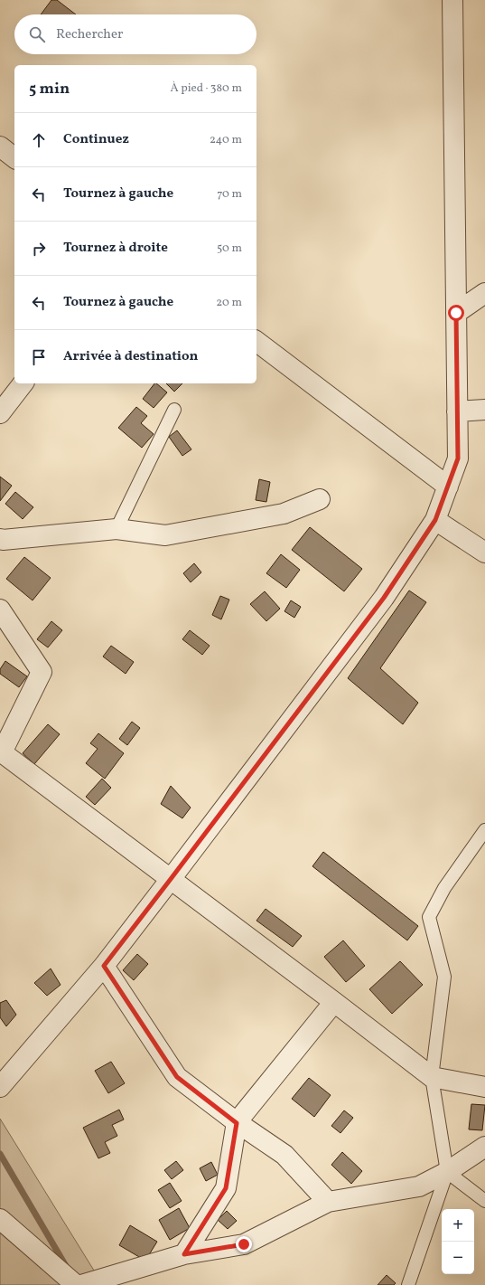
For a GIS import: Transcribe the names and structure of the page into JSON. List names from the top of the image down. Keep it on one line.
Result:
{"page":{"search":"Rechercher","heading":["5 min","À pied · 380 m"],"list":[["Continuez","240 m"],["Tournez à gauche","70 m"],["Tournez à droite","50 m"],["Tournez à gauche","20 m"],"Arrivée à destination"],"map_buttons":["+","−"]}}
